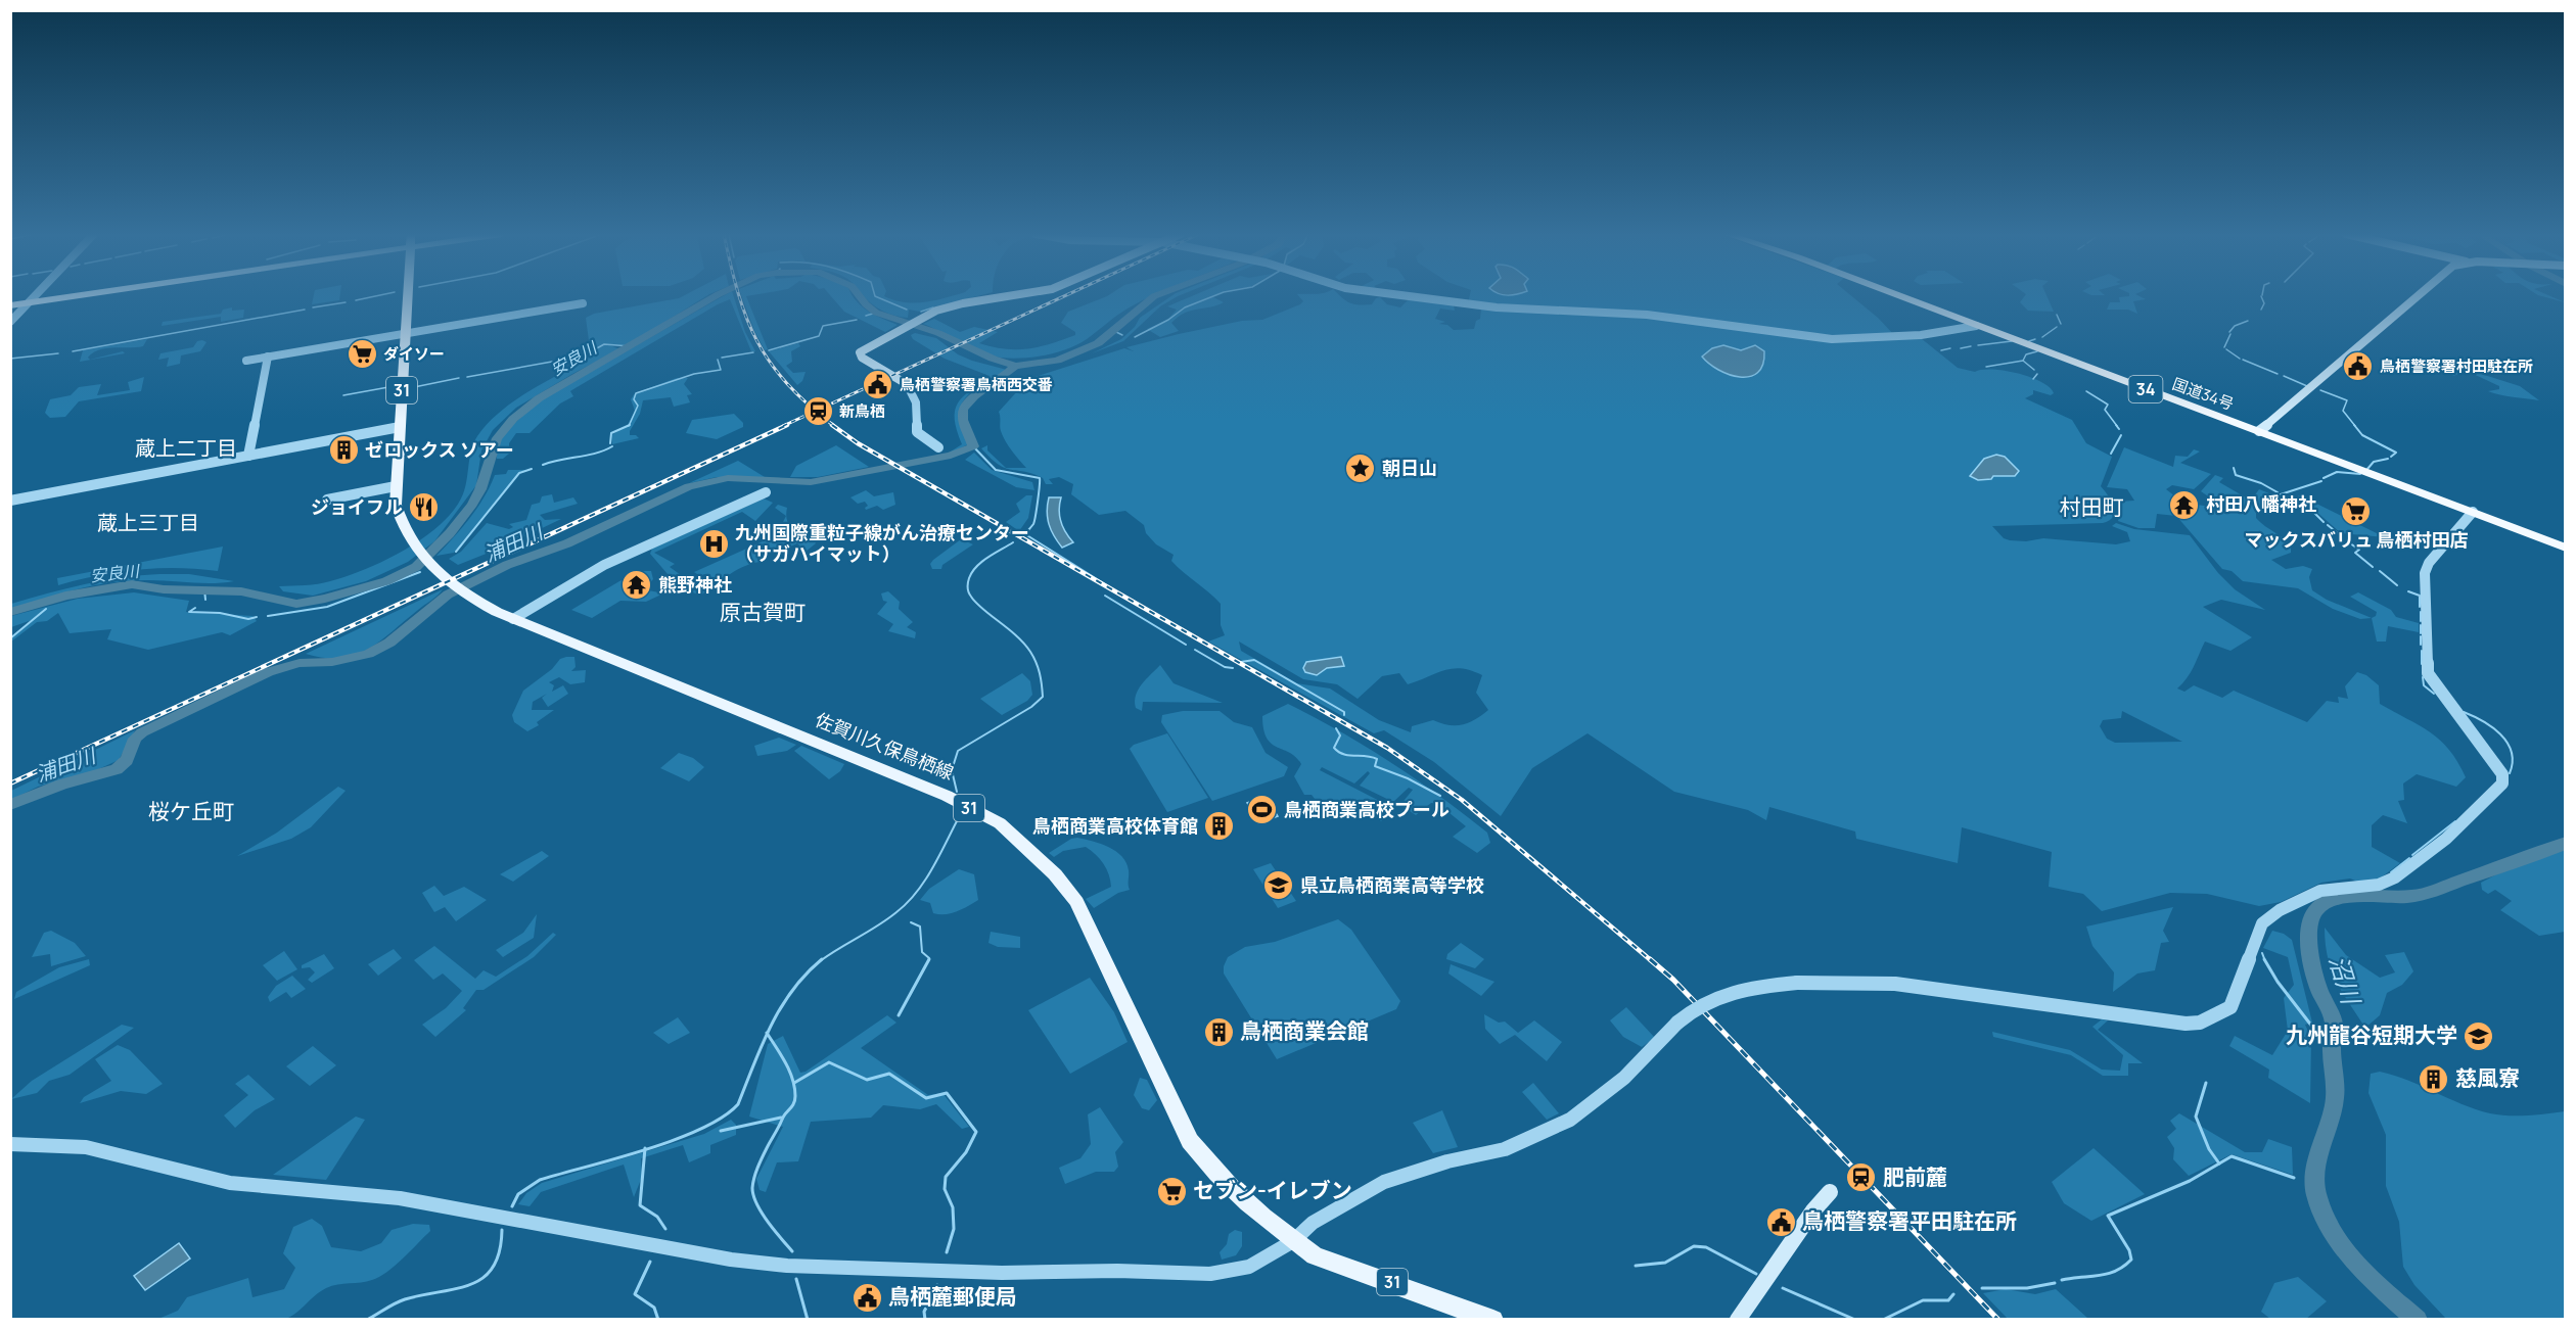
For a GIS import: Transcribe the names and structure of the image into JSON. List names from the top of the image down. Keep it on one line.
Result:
{"streets":{"highway":["34","国道34号"],"main road":["31","佐賀川久保鳥栖線"]},"districts":["蔵上二丁目","村田町","蔵上三丁目","原古賀町","桜ケ丘町"],"water":["安良川","浦田川","沼川"],"places":{"supermarket":["ダイソー","マックスバリュ 鳥栖村田店","セブン-イレブン"],"public building":["鳥栖警察署村田駐在所","鳥栖警察署鳥栖西交番","鳥栖警察署平田駐在所","鳥栖麓郵便局"],"station":["新鳥栖","肥前麓"],"building":["ゼロックス ソアー","鳥栖商業高校体育館","鳥栖商業会館","慈風寮"],"place":["朝日山"],"temple":["村田八幡神社","熊野神社"],"restaurant":["ジョイフル"],"hospital":["九州国際重粒子線がん治療センター （サガハイマット）"],"sports":["鳥栖商業高校プール"],"school or university":["県立鳥栖商業高等学校","九州龍谷短期大学"]}}
